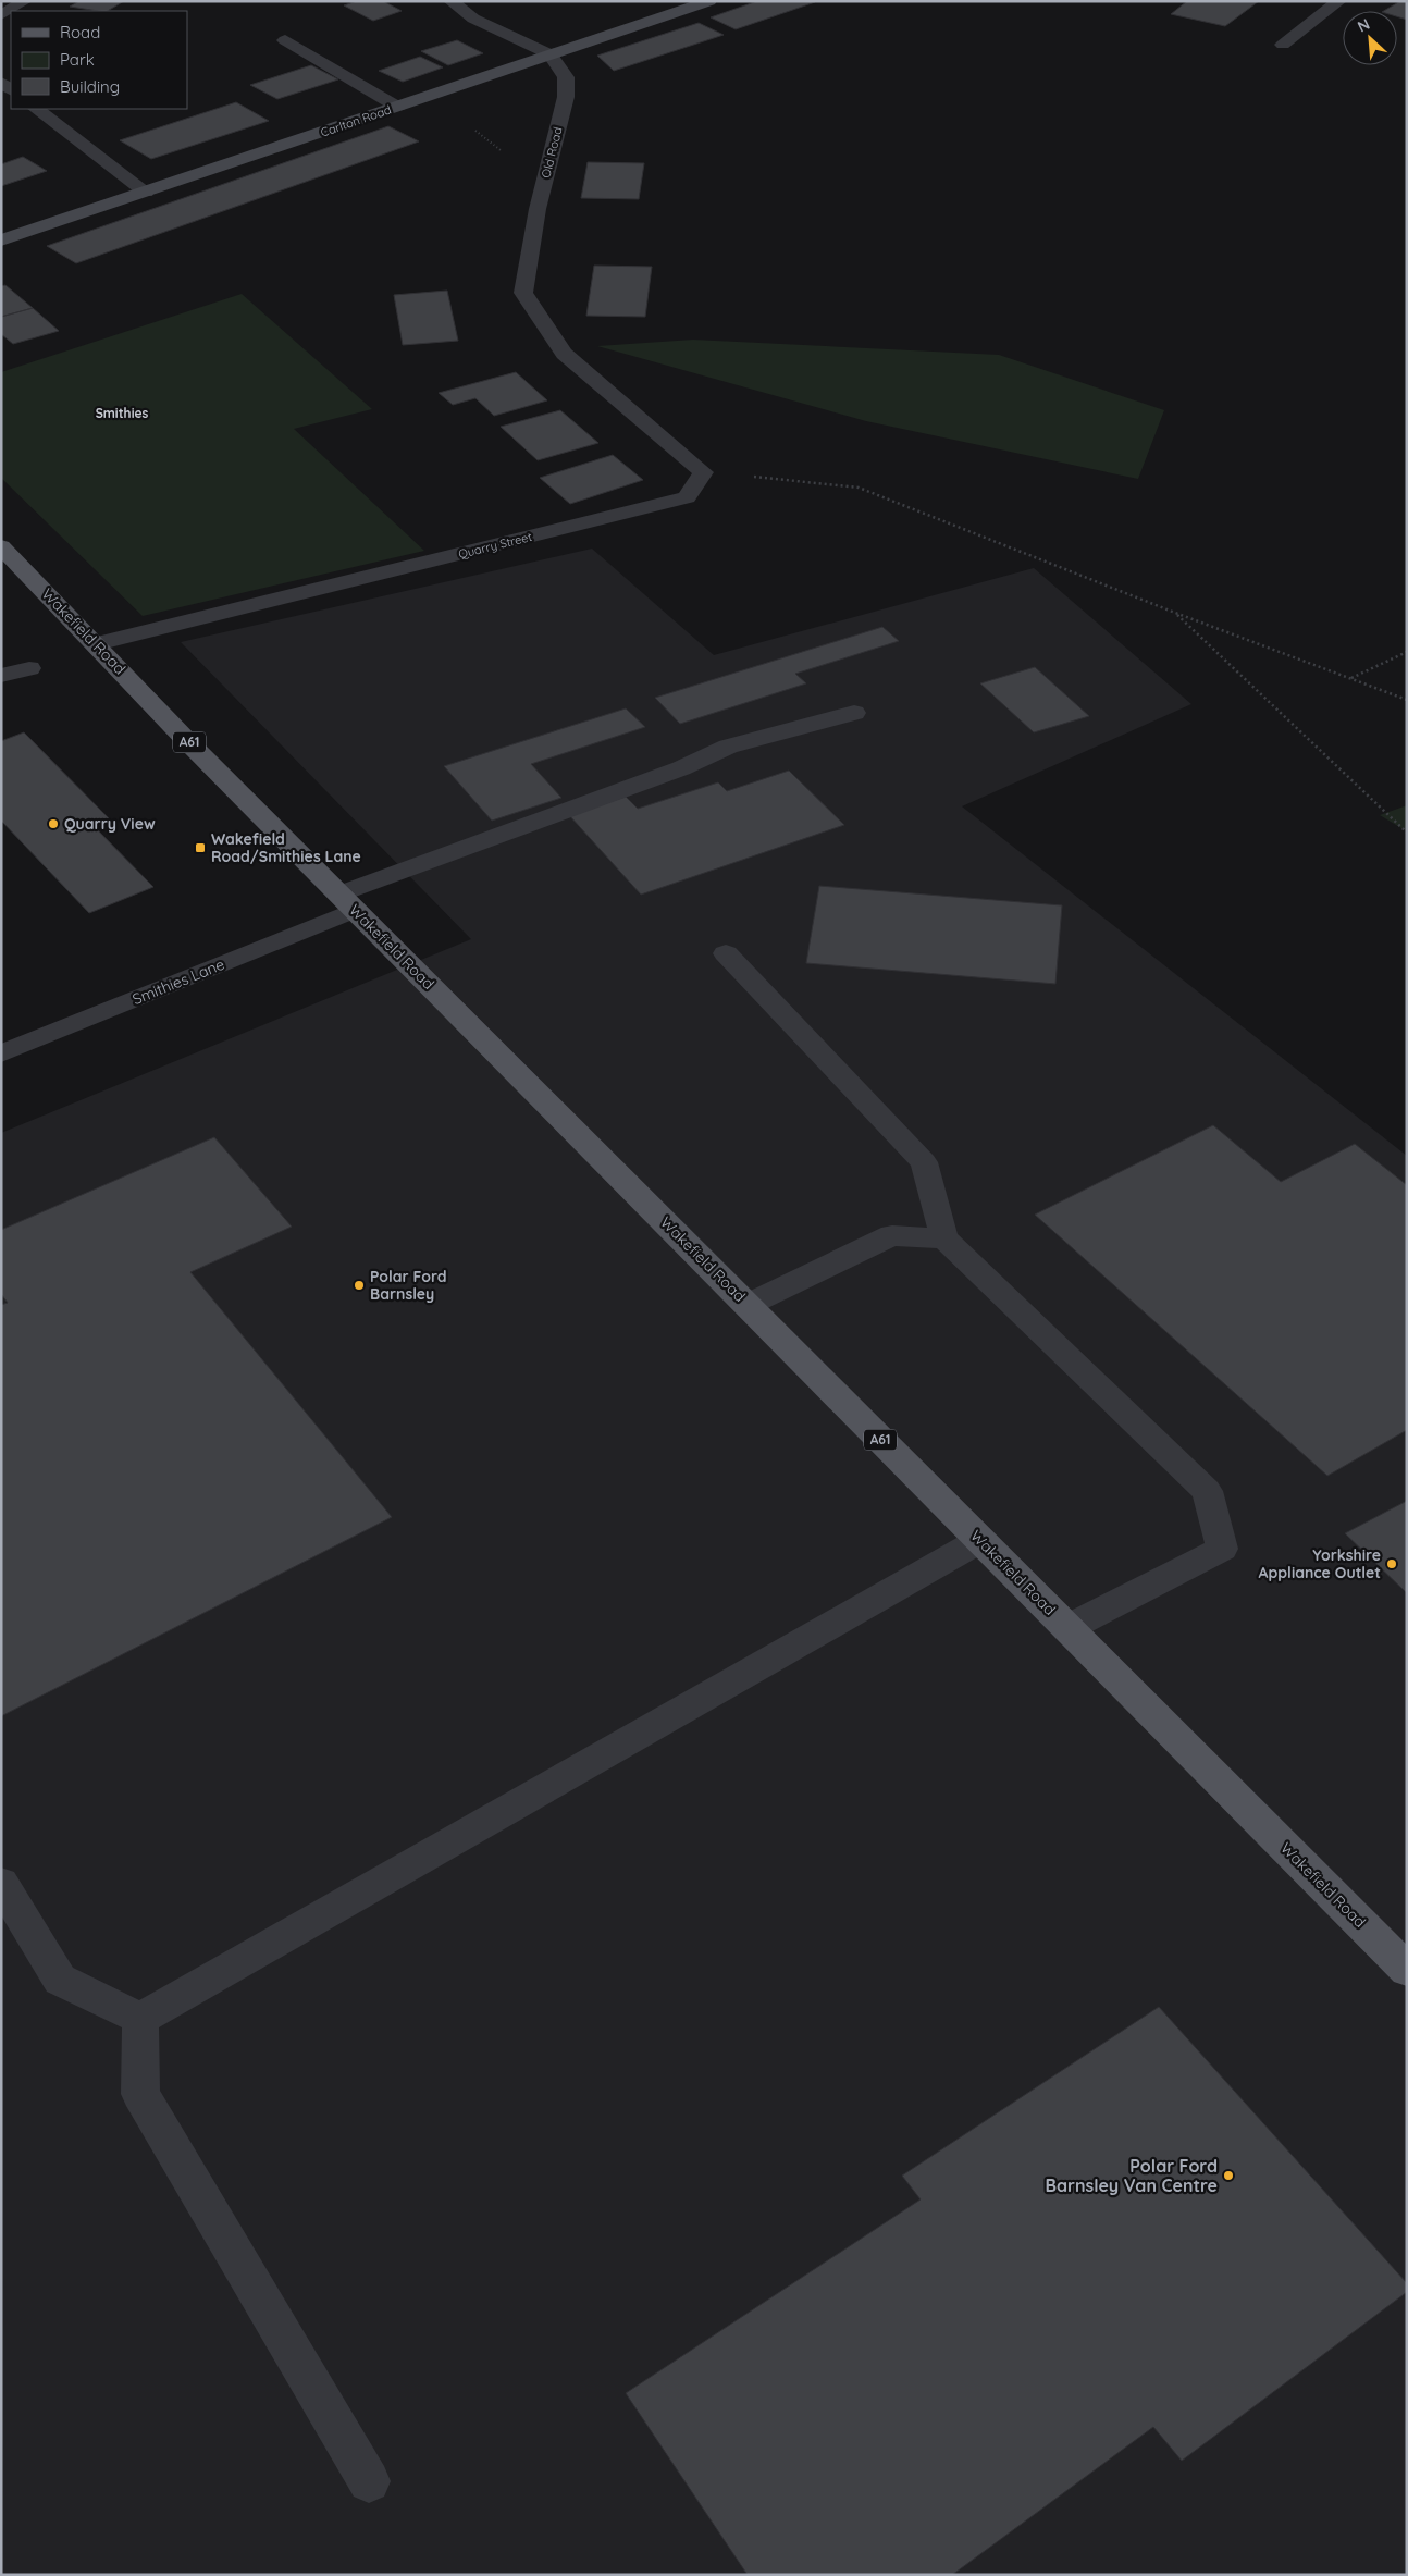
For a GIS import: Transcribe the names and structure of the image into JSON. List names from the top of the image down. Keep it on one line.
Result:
{"streets":{"main road":["Carlton Road","Wakefield Road","A61"],"street":["Old Road","Quarry Street","Smithies Lane"]},"crossings":[["Carlton Road","Old Road"],["Old Road","Quarry Street"],["Quarry Street","Wakefield Road"],["Wakefield Road","Smithies Lane"]],"districts":["Smithies"],"places":{"other":["Quarry View","Polar Ford Barnsley","Yorkshire Appliance Outlet","Polar Ford Barnsley Van Centre"],"transit":["Wakefield Road/Smithies Lane"]},"legend":["Road","Park","Building"],"north":"top left"}
